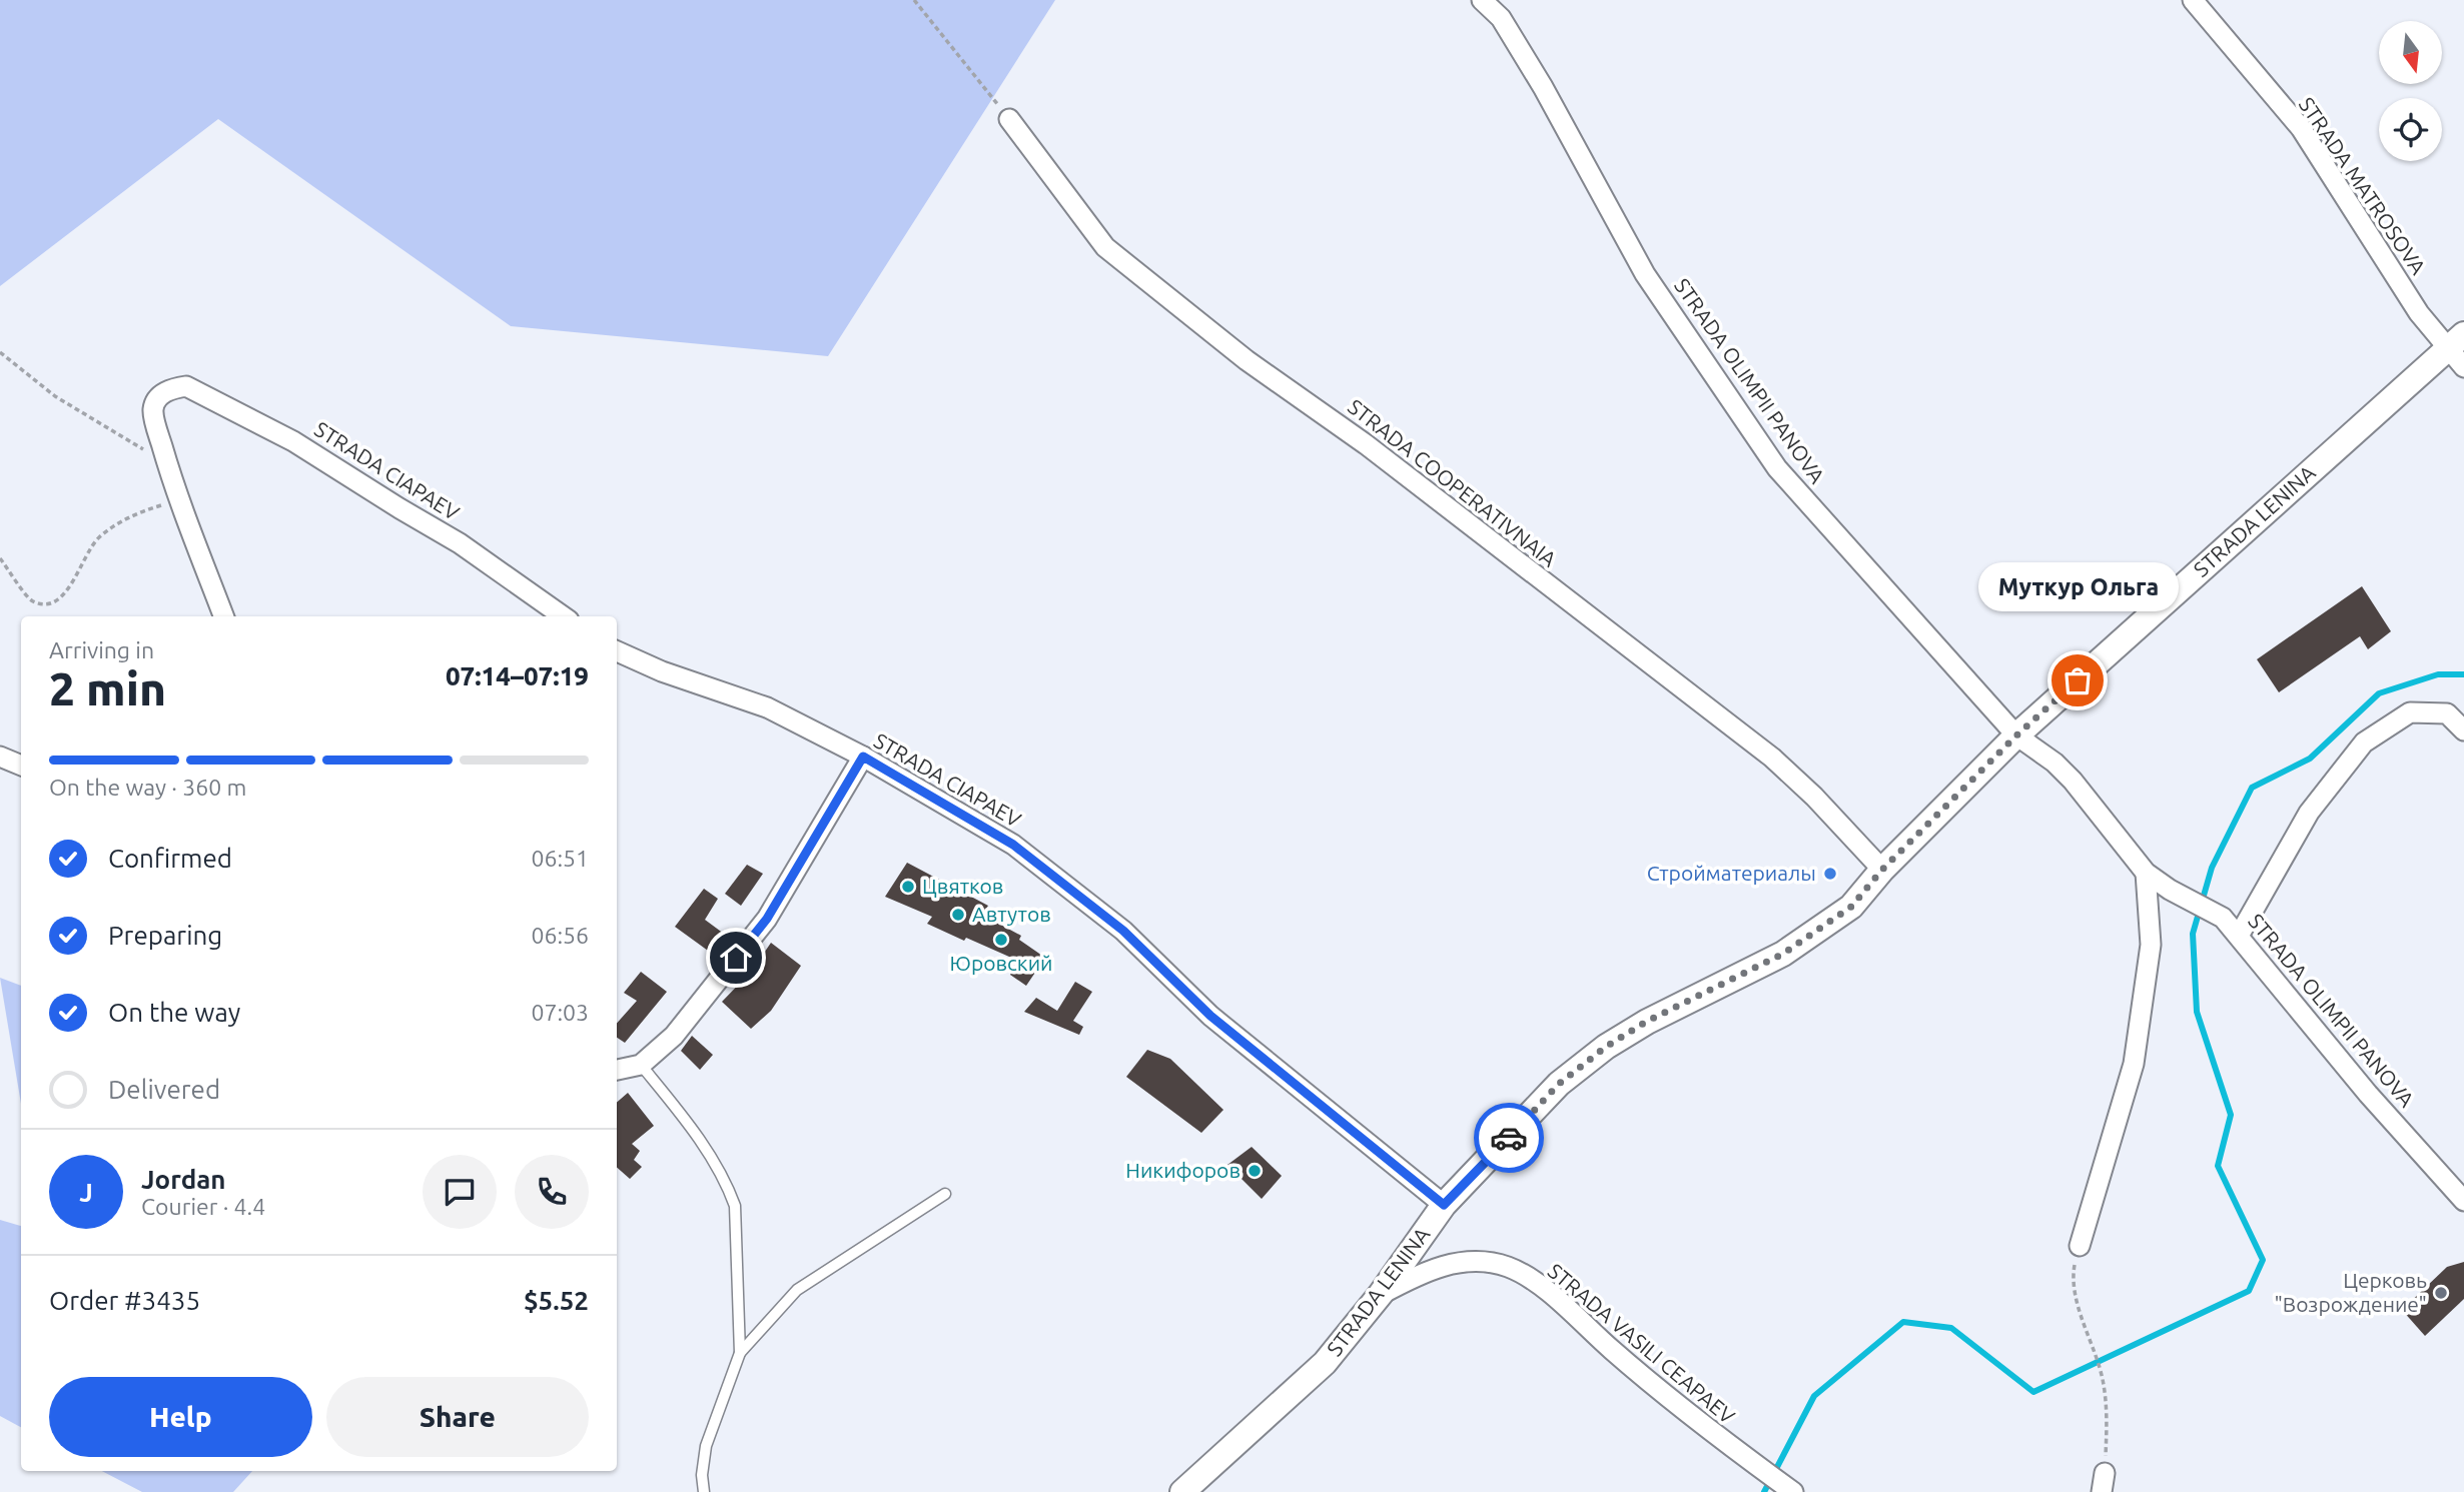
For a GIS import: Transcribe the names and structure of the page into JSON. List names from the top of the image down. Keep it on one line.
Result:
{"streets":{"street":["STRADA MATROSOVA","STRADA OLIMPII PANOVA","STRADA CIAPAEV","STRADA COOPERATIVNAIA","STRADA LENINA","STRADA VASILI CEAPAEV"]},"crossings":[["STRADA MATROSOVA","STRADA LENINA"],["STRADA OLIMPII PANOVA","STRADA LENINA"],["STRADA CIAPAEV","STRADA LENINA"],["STRADA COOPERATIVNAIA","STRADA LENINA"],["STRADA LENINA","STRADA VASILI CEAPAEV"]],"places":["Муткур Ольга","Стройматериалы","Цвятков","Автутов","Юровский","Никифоров","Церковь \"Возрождение\""],"north":"bottom","page":{"bubble":"Муткур Ольга","heading":["2 min","Arriving in","07:14–07:19"],"panel":["Jordan","Courier · 4.4","Order #3435","$5.52"],"bar":"On the way · 360 m","list":[["Confirmed","06:51"],["Preparing","06:56"],["On the way","07:03"],"Delivered"],"round":"J","buttons":["Help","Share"]}}
